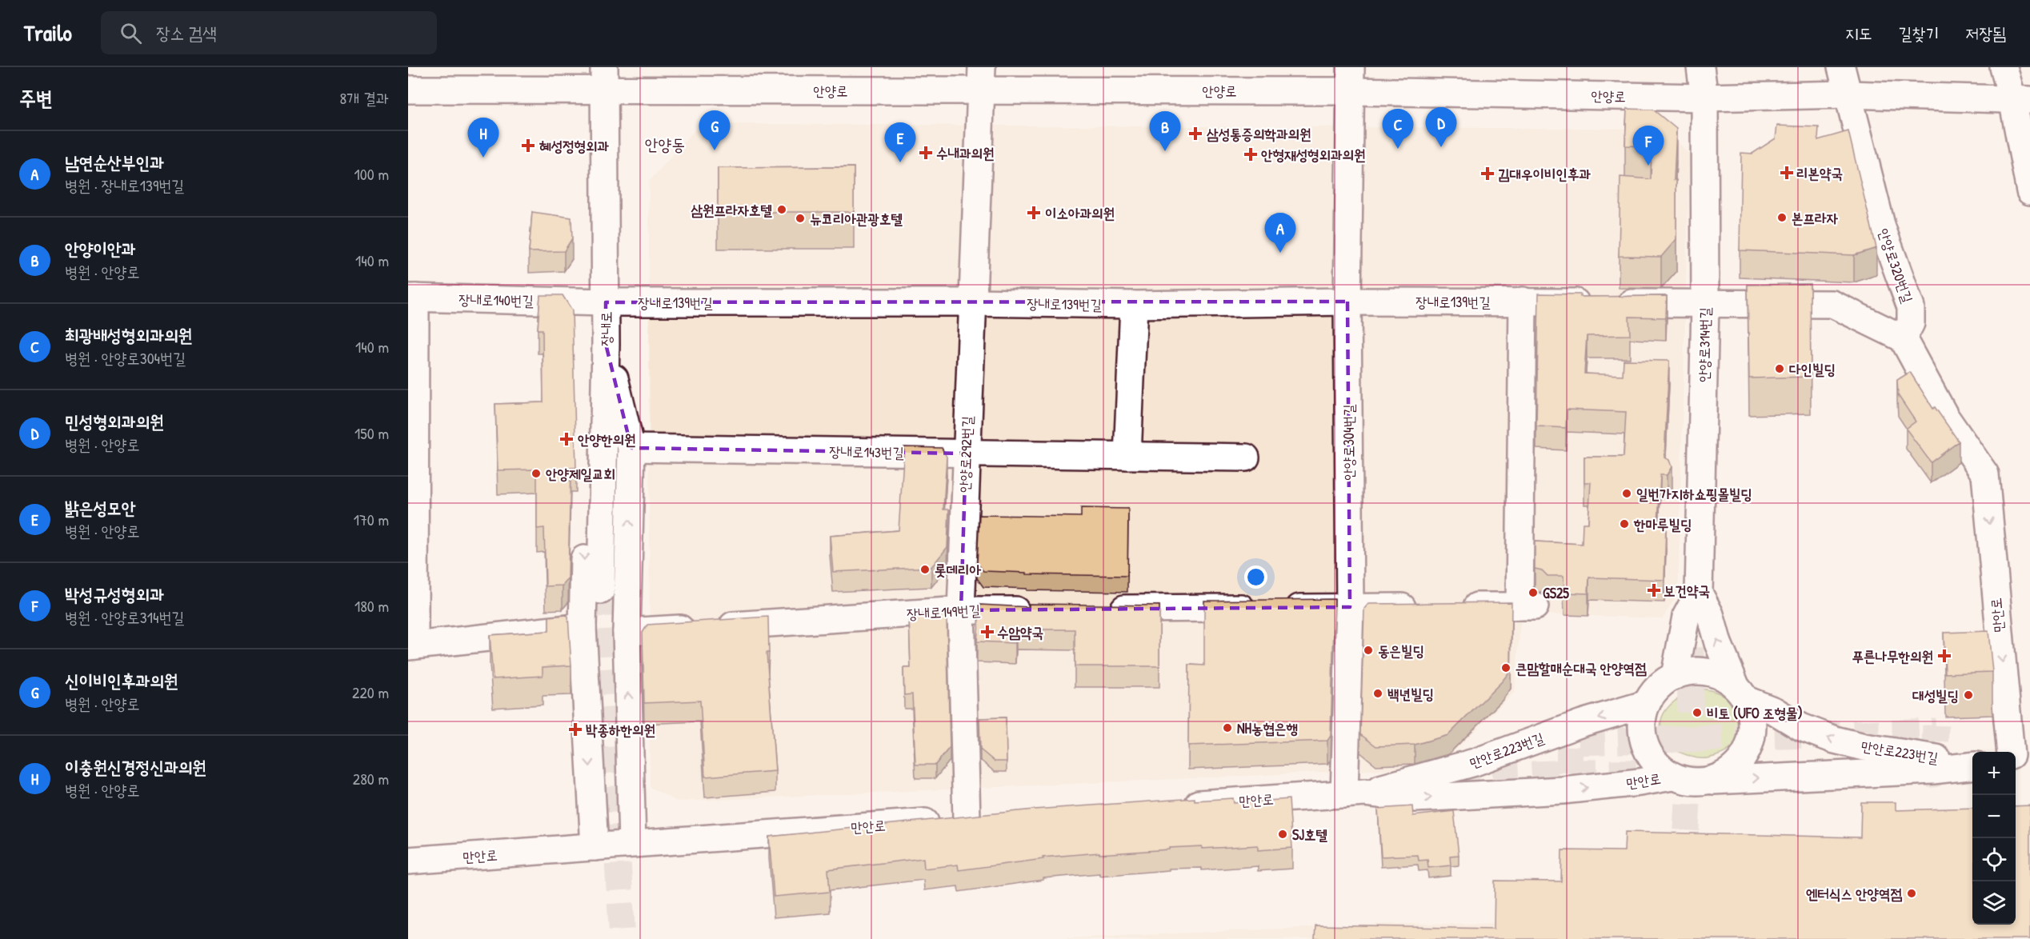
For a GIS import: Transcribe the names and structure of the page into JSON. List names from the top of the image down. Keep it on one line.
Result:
{"streets":{"street":["안양로","안양로320번길","장내로140번길","장내로139번길","장내로","안양로314번길","안양로304번길","장내로143번길","안양로292번길","장내로149번길","만안로","만안로223번길"]},"crossings":[["안양로","안양로320번길"],["안양로","장내로"],["안양로","안양로314번길"],["안양로","안양로304번길"],["안양로","안양로292번길"],["안양로320번길","장내로139번길"],["안양로320번길","만안로"],["장내로140번길","장내로139번길"],["장내로140번길","장내로"],["장내로139번길","장내로"],["장내로139번길","안양로314번길"],["장내로139번길","안양로304번길"],["장내로139번길","안양로292번길"],["장내로139번길","만안로"],["안양로304번길","만안로"],["안양로304번길","만안로223번길"],["장내로143번길","안양로292번길"],["안양로292번길","장내로149번길"],["안양로292번길","만안로"],["만안로","만안로223번길"]],"districts":["안양동"],"places":{"health":["삼성통증의학과의원","혜성정형외과","수내과의원","안형재성형외과의원","리본약국","김대우이비인후과","이소아과의원","안양한의원","보건약국","수암약국","푸른나무한의원","박종하한의원"],"other":["삼원프라자호텔","본프라자","뉴코리아관광호텔","다인빌딩","안양제일교회","일번가지하쇼핑몰빌딩","한마루빌딩","롯데리아","GS25","동은빌딩","큰맘할매순대국 안양역점","백년빌딩","대성빌딩","비토 (UFO 조형물)","NH농협은행","SJ호텔","엔터식스 안양역점"]},"page":{"header":"Trailo","search":"장소 검색","nav":["지도","길찾기","저장됨"],"heading":["주변","8개 결과"],"pins":["D","C","G","B","H","E","F","A"],"list":[{"mark":"A","name":"남연순산부인과","note":"병원 · 장내로139번길","value":"100 m"},{"mark":"B","name":"안양이안과","note":"병원 · 안양로","value":"140 m"},{"mark":"C","name":"최광배성형외과의원","note":"병원 · 안양로304번길","value":"140 m"},{"mark":"D","name":"민성형외과의원","note":"병원 · 안양로","value":"150 m"},{"mark":"E","name":"밝은성모안","note":"병원 · 안양로","value":"170 m"},{"mark":"F","name":"박성규성형외과","note":"병원 · 안양로314번길","value":"180 m"},{"mark":"G","name":"신이비인후과의원","note":"병원 · 안양로","value":"220 m"},{"mark":"H","name":"이충원신경정신과의원","note":"병원 · 안양로","value":"280 m"}],"map_buttons":["+","−"]}}
